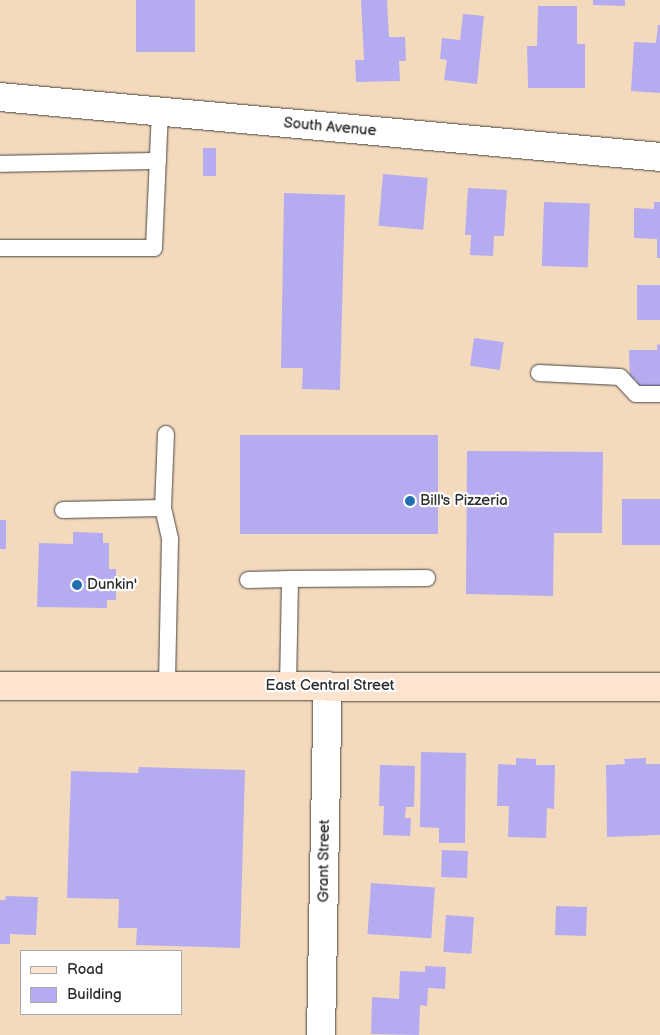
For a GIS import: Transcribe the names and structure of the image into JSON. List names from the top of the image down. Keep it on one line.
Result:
{"streets":{"main road":["East Central Street"],"street":["South Avenue","Grant Street"]},"crossings":[["East Central Street","Grant Street"]],"places":["Bill's Pizzeria","Dunkin'"],"legend":["Road","Building"]}
